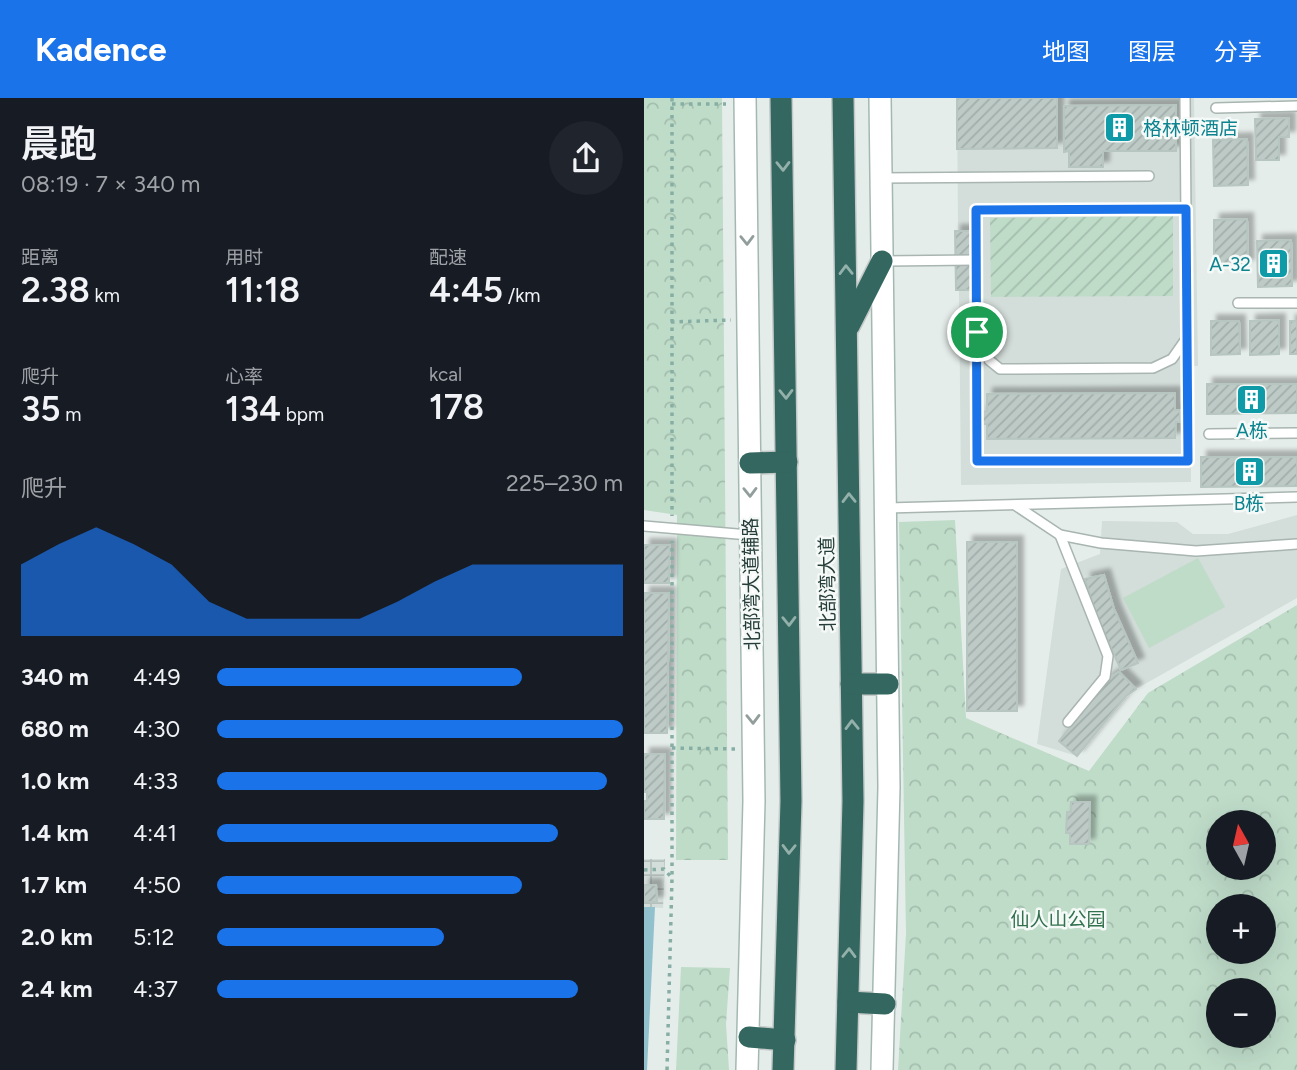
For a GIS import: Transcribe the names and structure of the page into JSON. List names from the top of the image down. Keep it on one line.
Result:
{"streets":{"highway":["北部湾大道"],"main road":["北部湾大道辅路"]},"parks":["仙人山公园"],"places":{"building":["格林顿酒店","A-32","A栋","B栋"]},"north":"top","page":{"header":"Kadence","nav":["地图","图层","分享"],"heading":["晨跑","08:19 · 7 × 340 m"],"stats":[["距离","2.38 km"],["用时","11:18"],["配速","4:45 /km"],["爬升","35 m"],["心率","134 bpm"],["kcal","178"]],"chart":["爬升","225–230 m"],"list":[{"name":"340 m","note":"4:49"},{"name":"680 m","note":"4:30"},{"name":"1.0 km","note":"4:33"},{"name":"1.4 km","note":"4:41"},{"name":"1.7 km","note":"4:50"},{"name":"2.0 km","note":"5:12"},{"name":"2.4 km","note":"4:37"}],"map_buttons":["+","−"]}}
